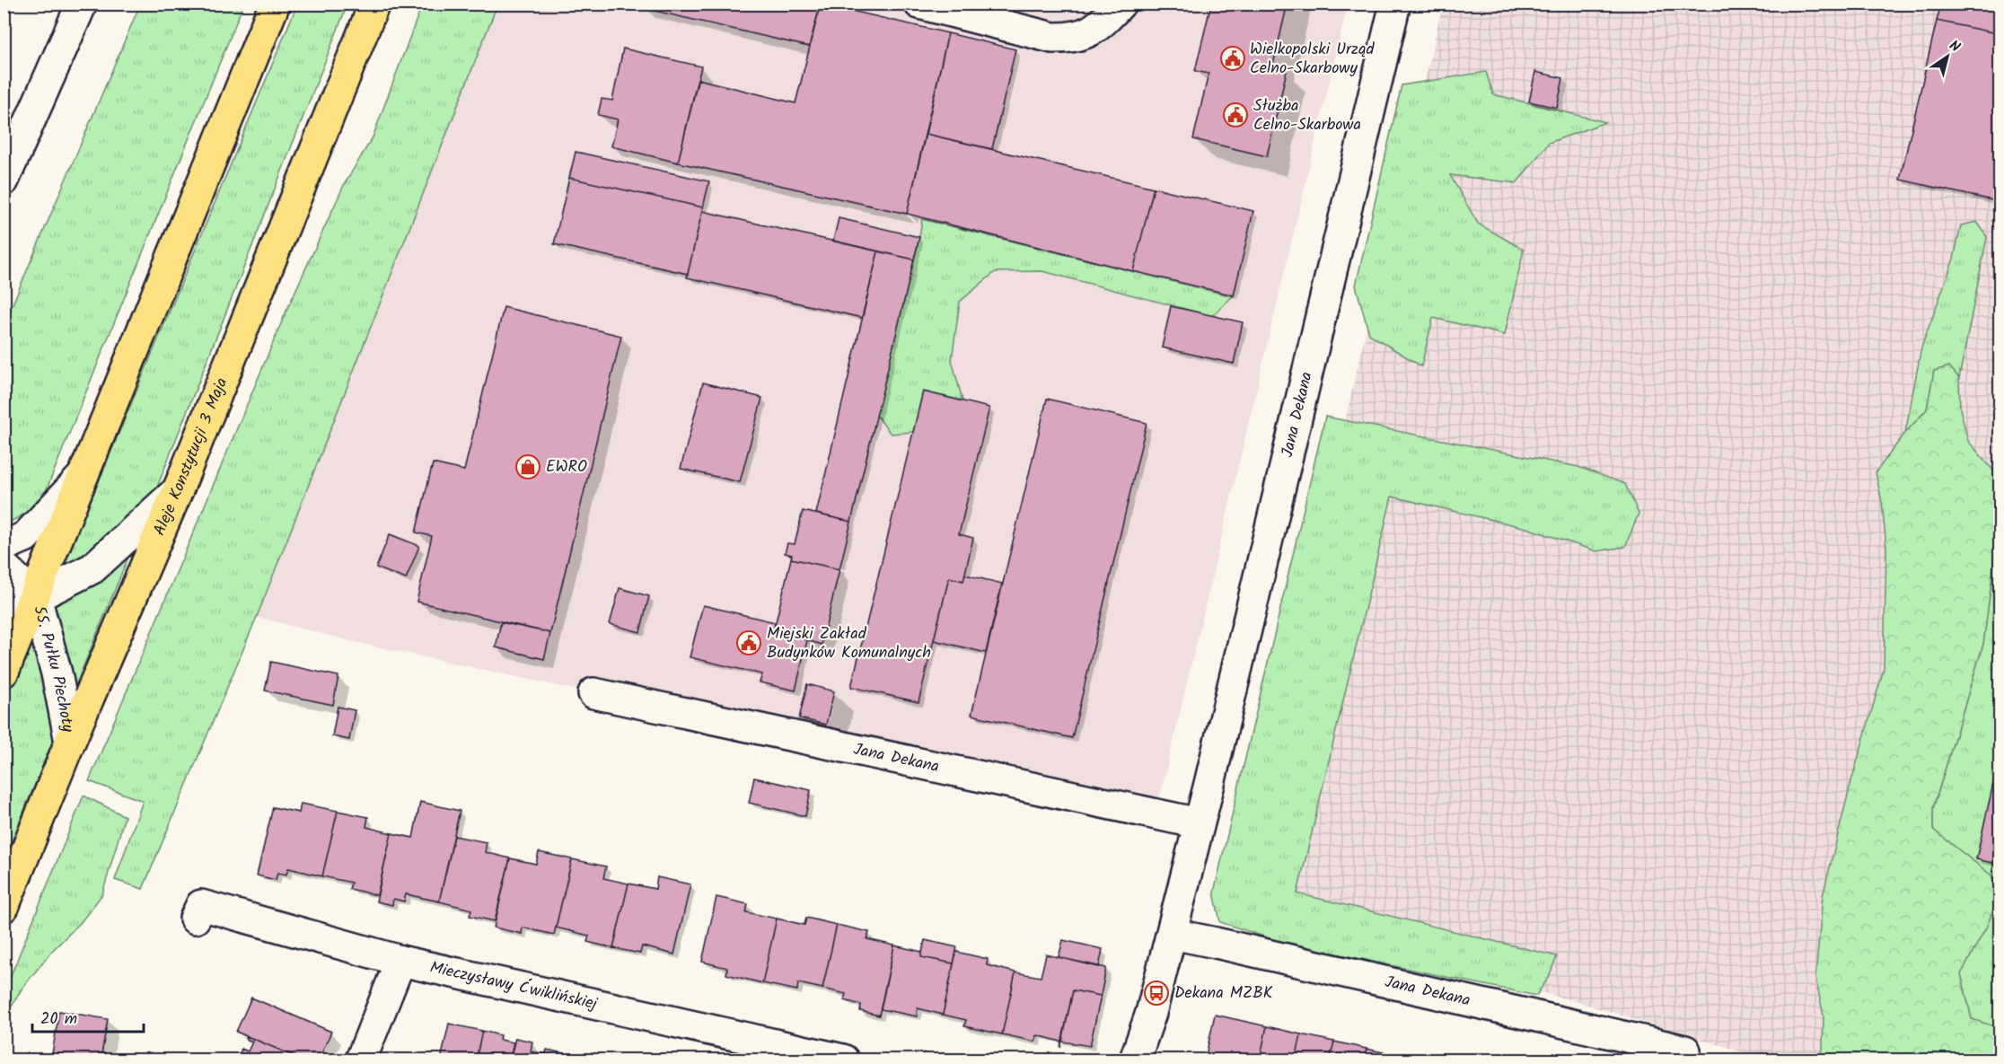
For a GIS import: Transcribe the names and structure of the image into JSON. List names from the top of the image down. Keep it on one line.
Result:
{"streets":{"main road":["Aleje Konstytucji 3 Maja"],"street":["Jana Dekana","55. Pułku Piechoty","Mieczysławy Ćwiklińskiej"]},"crossings":[["Aleje Konstytucji 3 Maja","55. Pułku Piechoty"]],"places":{"public building":["Wielkopolski Urząd Celno-Skarbowy","Służba Celno-Skarbowa","Miejski Zakład Budynków Komunalnych"],"shop":["EWRO"],"bus stop":["Dekana MZBK"]},"scale_bar":"20 m","north":"top right"}
